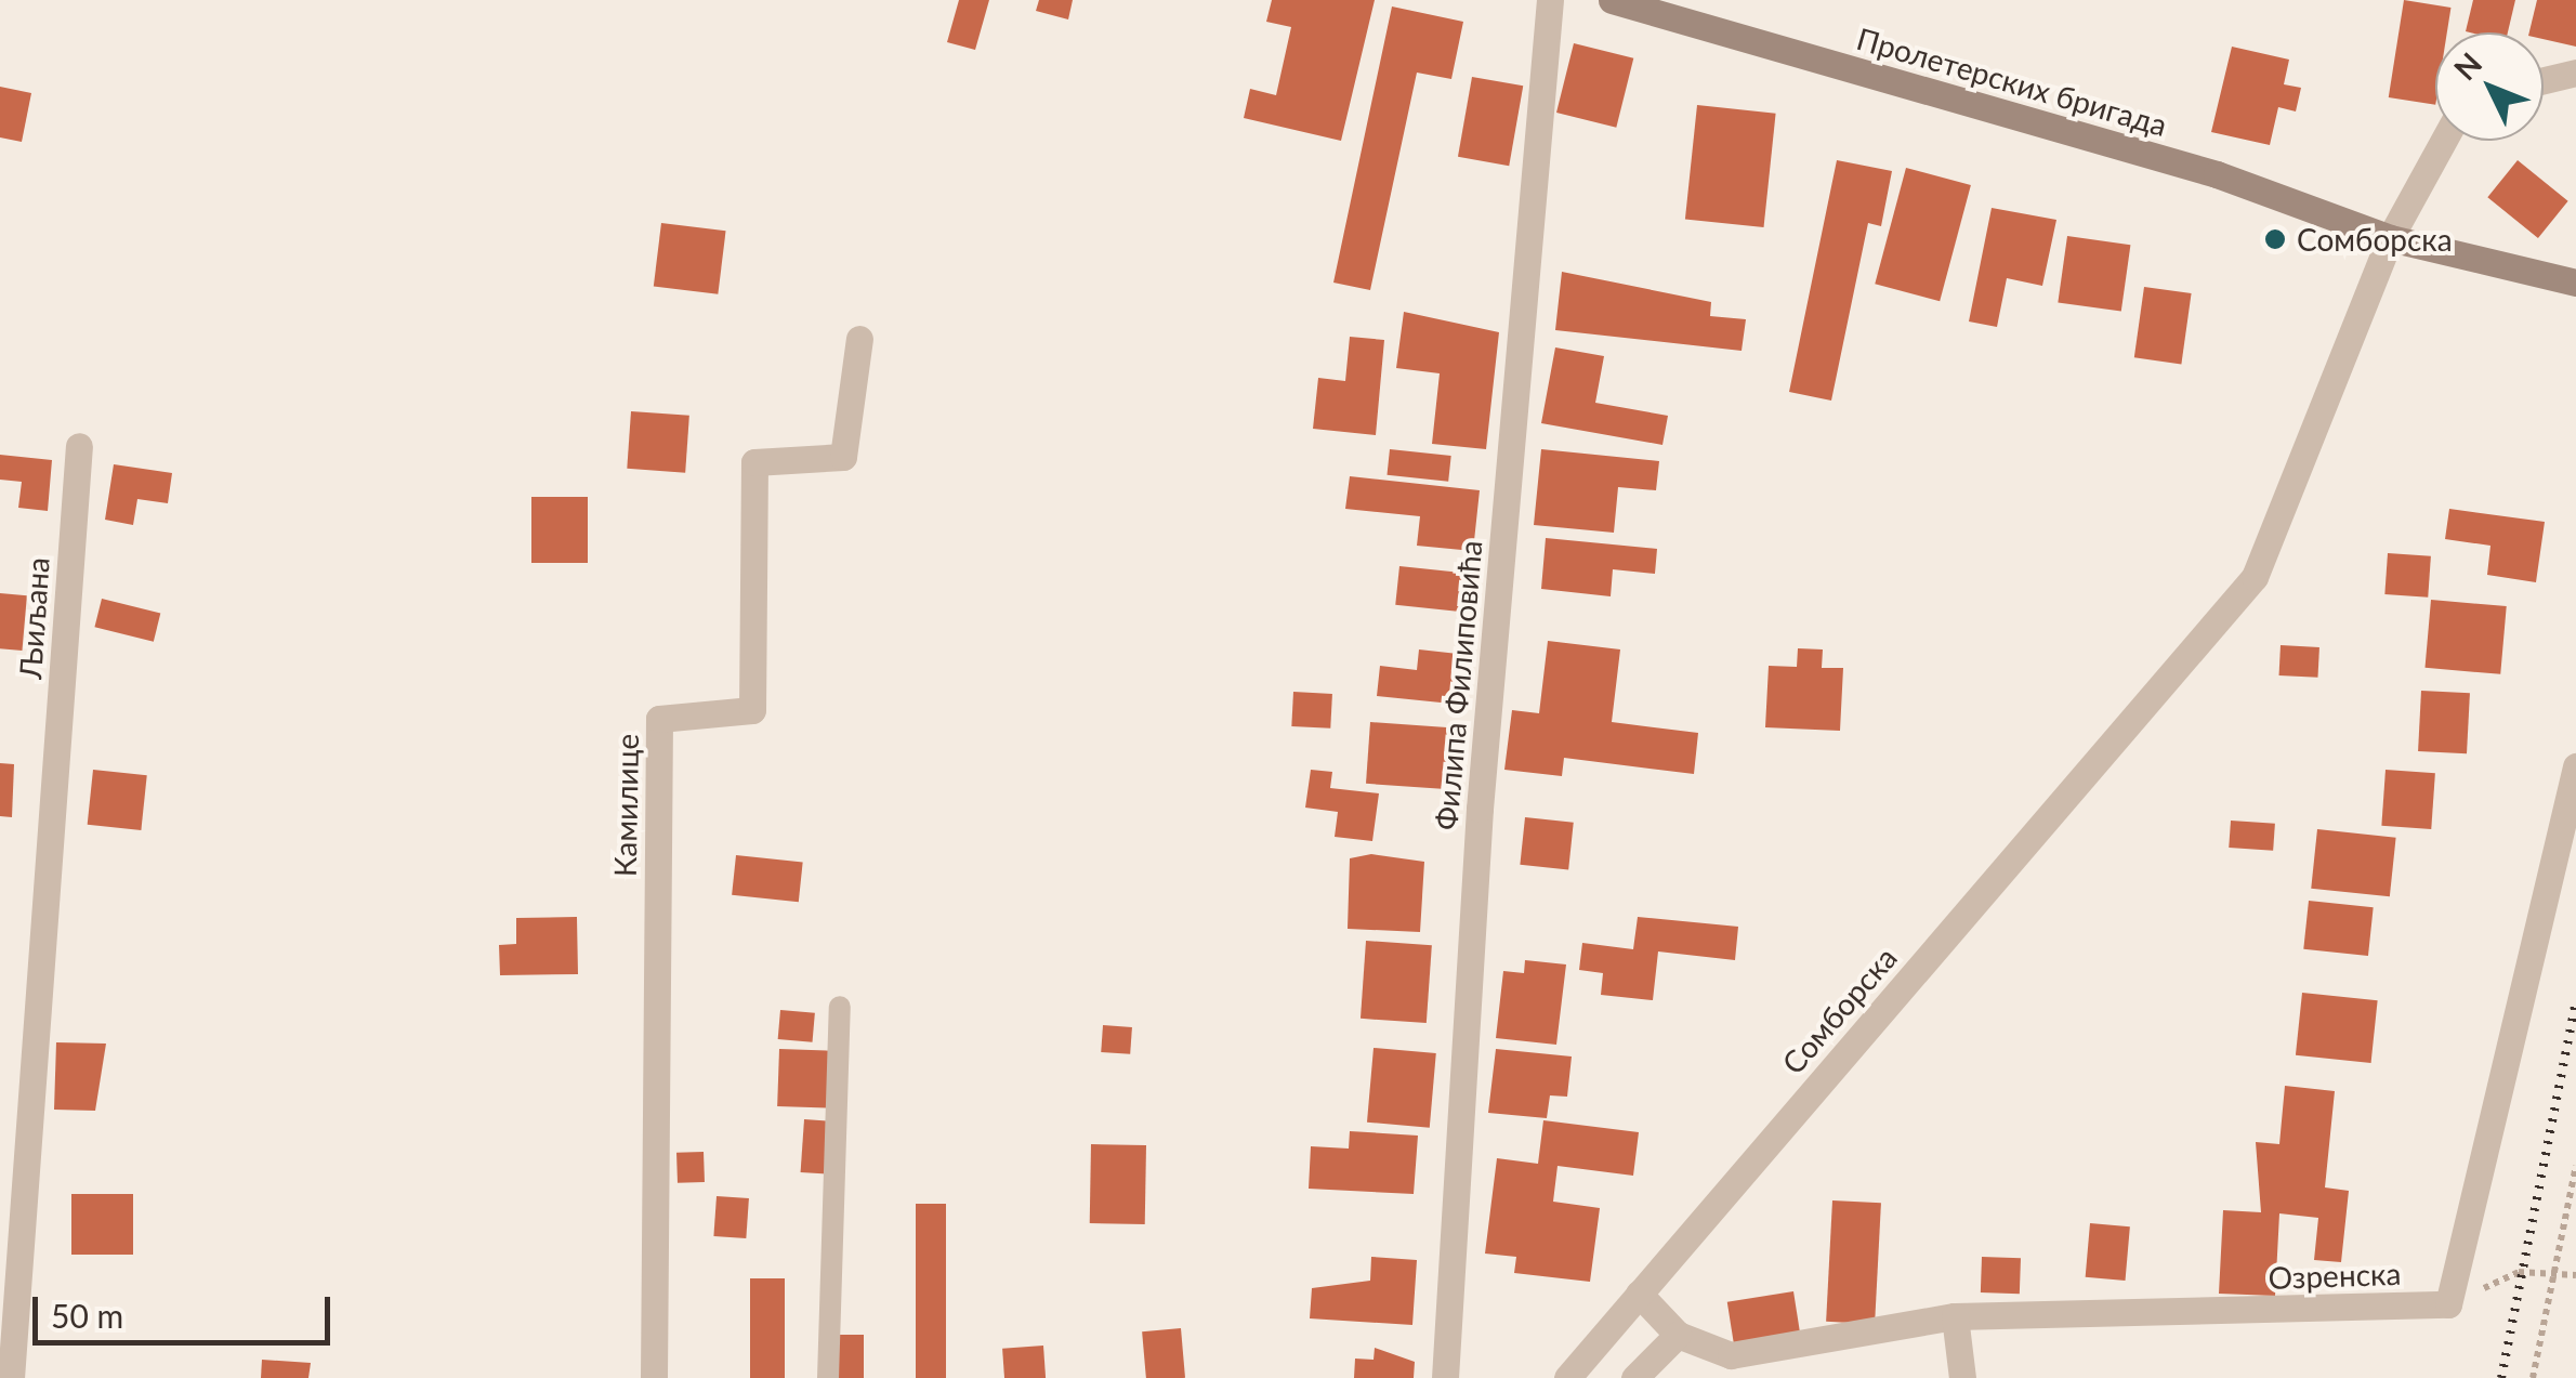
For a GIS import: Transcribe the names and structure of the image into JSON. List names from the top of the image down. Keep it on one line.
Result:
{"streets":{"street":["Пролетерских бригада","Љиљана","Филипа Филиповића","Камилице","Сомборска","Озренска"]},"crossings":[["Пролетерских бригада","Сомборска"],["Сомборска","Озренска"]],"places":["Сомборска"],"scale_bar":"50 m","north":"top left"}
